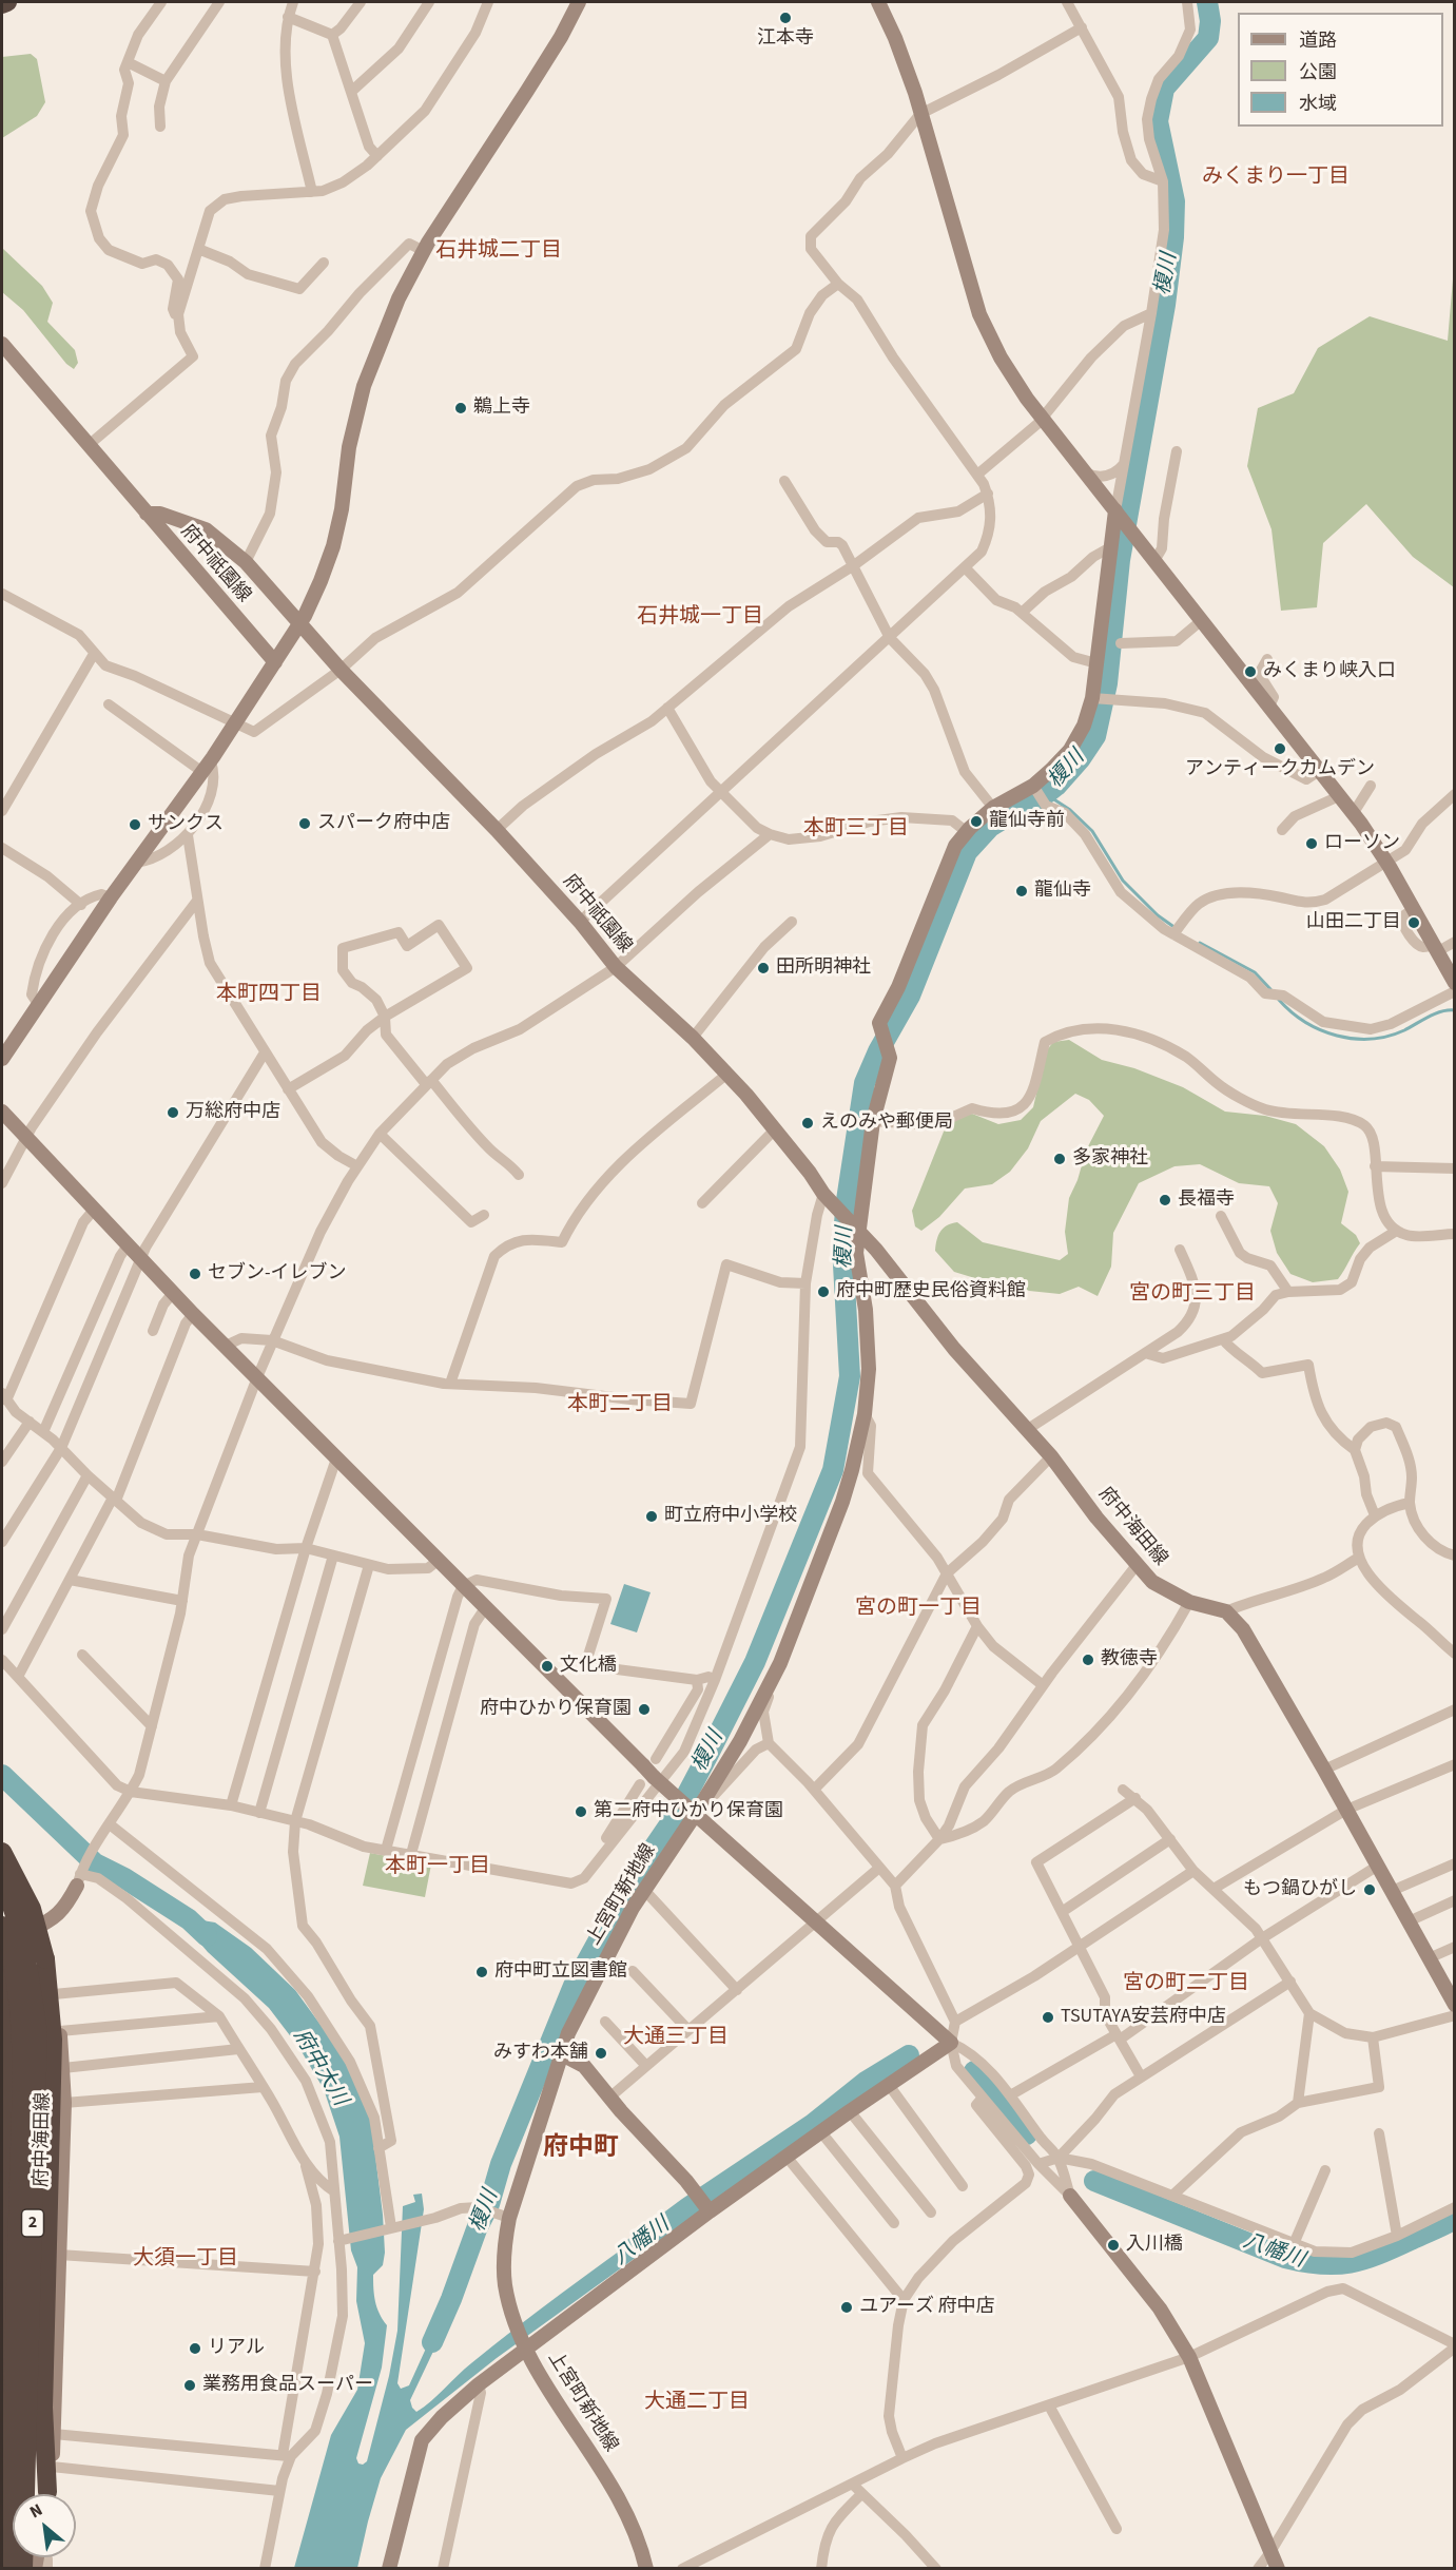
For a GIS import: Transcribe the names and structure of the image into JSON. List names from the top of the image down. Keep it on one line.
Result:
{"streets":{"highway":["2"],"street":["府中祇園線","府中海田線","上宮町新地線"]},"crossings":[["府中祇園線","府中海田線"],["府中祇園線","上宮町新地線"],["府中海田線","上宮町新地線"]],"districts":["みくまり一丁目","石井城二丁目","石井城一丁目","本町三丁目","本町四丁目","宮の町三丁目","本町二丁目","宮の町一丁目","本町一丁目","宮の町二丁目","大通三丁目","府中町","大須一丁目","大通二丁目"],"water":["榎川","府中大川","八幡川"],"places":["江本寺","鵜上寺","みくまり峡入口","アンティークカムデン","龍仙寺前","スパーク府中店","サンクス","ローソン","龍仙寺","山田二丁目","田所明神社","万総府中店","えのみや郵便局","多家神社","長福寺","セブン-イレブン","府中町歴史民俗資料館","町立府中小学校","教徳寺","文化橋","府中ひかり保育園","第二府中ひかり保育園","もつ鍋ひがし","府中町立図書館","TSUTAYA安芸府中店","みすわ本舗","入川橋","ユアーズ 府中店","リアル","業務用食品スーパー"],"legend":["道路","公園","水域"],"north":"top left"}
